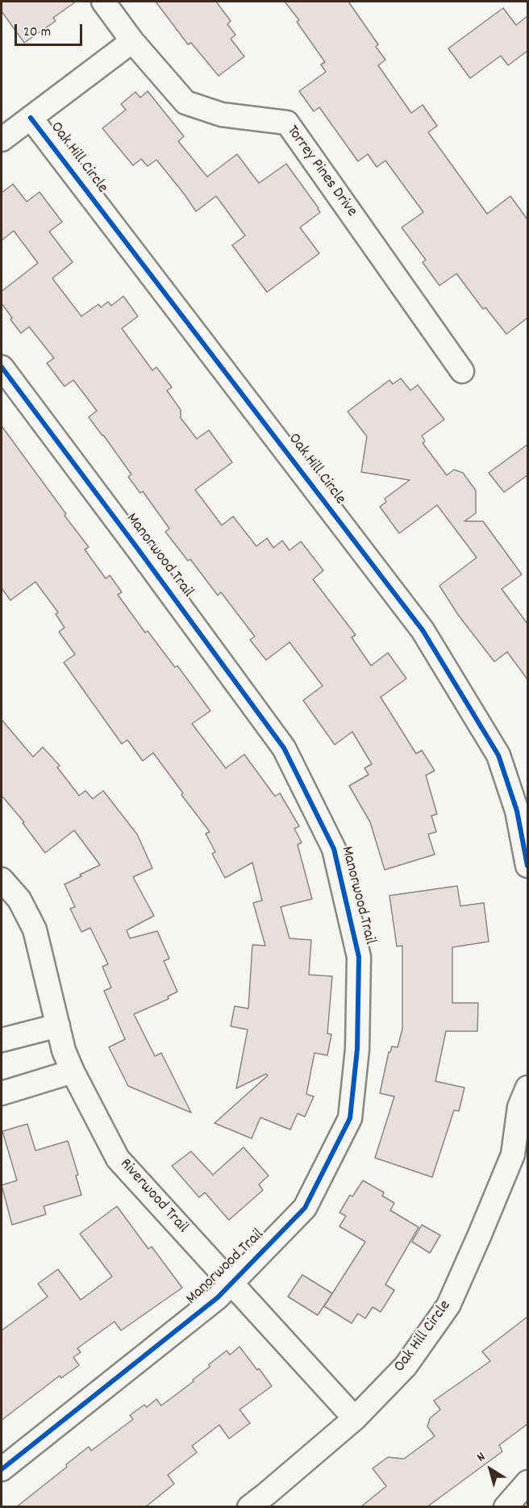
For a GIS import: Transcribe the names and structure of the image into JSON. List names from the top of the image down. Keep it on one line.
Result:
{"streets":{"street":["Oak Hill Circle","Torrey Pines Drive","Manorwood Trail","Riverwood Trail"]},"crossings":[["Oak Hill Circle","Riverwood Trail"],["Manorwood Trail","Riverwood Trail"]],"scale_bar":"20 m","north":"top left"}
